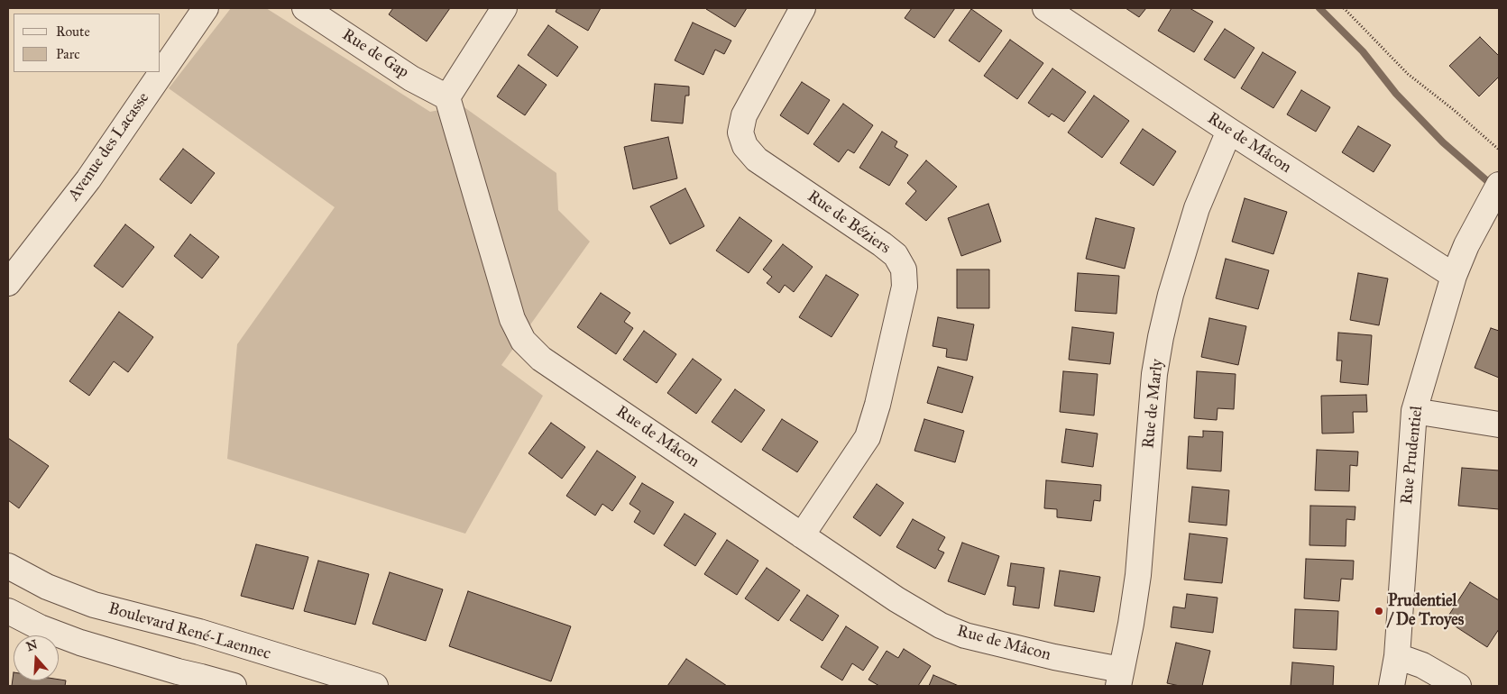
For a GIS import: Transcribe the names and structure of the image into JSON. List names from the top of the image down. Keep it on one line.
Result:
{"streets":{"street":["Rue de Gap","Rue de Mâcon","Avenue des Lacasse","Rue de Béziers","Rue de Marly","Rue Prudentiel","Boulevard René-Laennec"]},"crossings":[["Rue de Gap","Rue de Mâcon"],["Rue de Mâcon","Rue de Béziers"],["Rue de Mâcon","Rue de Marly"],["Rue de Mâcon","Rue Prudentiel"]],"places":["Prudentiel / De Troyes"],"legend":["Route","Parc"],"north":"top"}
